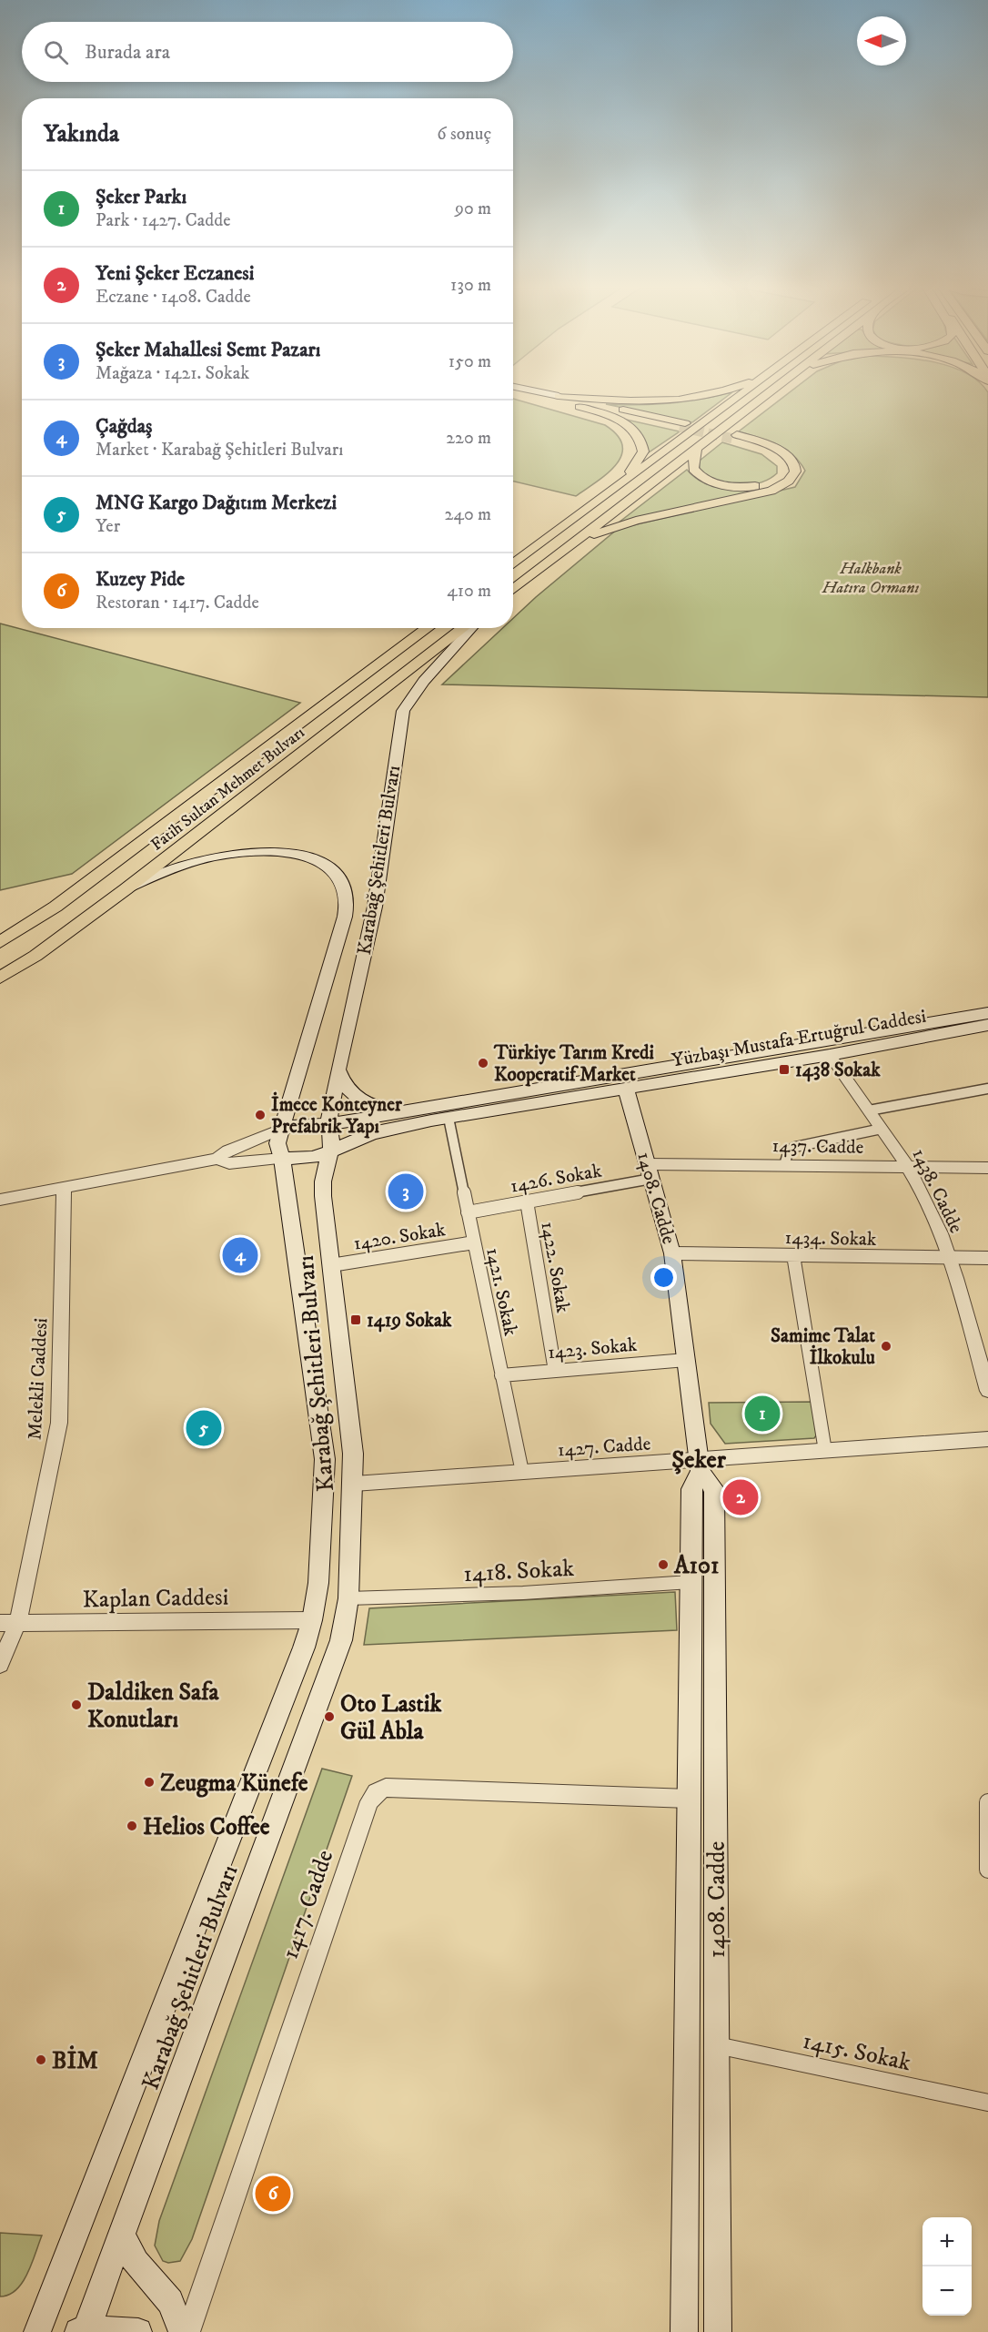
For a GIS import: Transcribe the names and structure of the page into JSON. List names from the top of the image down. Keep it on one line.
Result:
{"streets":{"highway":["Fatih Sultan Mehmet Bulvarı"],"main road":["Karabağ Şehitleri Bulvarı","Yüzbaşı Mustafa Ertuğrul Caddesi","1408. Cadde"],"street":["1437. Cadde","1426. Sokak","1438. Cadde","1420. Sokak","1434. Sokak","1422. Sokak","1421. Sokak","1423. Sokak","Melekli Caddesi","1427. Cadde","1418. Sokak","Kaplan Caddesi","1417. Cadde","1415. Sokak"]},"crossings":[["Fatih Sultan Mehmet Bulvarı","Karabağ Şehitleri Bulvarı"],["Karabağ Şehitleri Bulvarı","Yüzbaşı Mustafa Ertuğrul Caddesi"],["Karabağ Şehitleri Bulvarı","1420. Sokak"],["Karabağ Şehitleri Bulvarı","1427. Cadde"],["Karabağ Şehitleri Bulvarı","1418. Sokak"],["Karabağ Şehitleri Bulvarı","Kaplan Caddesi"],["Yüzbaşı Mustafa Ertuğrul Caddesi","1438. Cadde"],["Yüzbaşı Mustafa Ertuğrul Caddesi","1408. Cadde"],["Yüzbaşı Mustafa Ertuğrul Caddesi","1421. Sokak"],["1437. Cadde","1426. Sokak"],["1437. Cadde","1438. Cadde"],["1437. Cadde","1408. Cadde"],["1426. Sokak","1408. Cadde"],["1426. Sokak","1422. Sokak"],["1426. Sokak","1421. Sokak"],["1438. Cadde","1434. Sokak"],["1408. Cadde","1434. Sokak"],["1408. Cadde","1423. Sokak"],["1408. Cadde","1427. Cadde"],["1408. Cadde","1418. Sokak"],["1408. Cadde","1417. Cadde"],["1408. Cadde","1415. Sokak"],["1420. Sokak","1421. Sokak"],["1422. Sokak","1423. Sokak"],["1421. Sokak","1423. Sokak"],["1421. Sokak","1427. Cadde"],["Melekli Caddesi","Kaplan Caddesi"]],"districts":["Şeker"],"parks":["Halkbank Hatıra Ormanı"],"places":{"other":["Türkiye Tarım Kredi Kooperatif Market","İmece Konteyner Prefabrik Yapı","Samime Talat İlkokulu","A101","Daldiken Safa Konutları","Oto Lastik Gül Abla","Zeugma Künefe","Helios Coffee","BİM"],"transit":["1438 Sokak","1419 Sokak"]},"north":"left","page":{"search":"Burada ara","heading":["Yakında","6 sonuç"],"list":[{"mark":"1","name":"Şeker Parkı","note":"Park · 1427. Cadde","value":"90 m"},{"mark":"2","name":"Yeni Şeker Eczanesi","note":"Eczane · 1408. Cadde","value":"130 m"},{"mark":"3","name":"Şeker Mahallesi Semt Pazarı","note":"Mağaza · 1421. Sokak","value":"150 m"},{"mark":"4","name":"Çağdaş","note":"Market · Karabağ Şehitleri Bulvarı","value":"220 m"},{"mark":"5","name":"MNG Kargo Dağıtım Merkezi","note":"Yer","value":"240 m"},{"mark":"6","name":"Kuzey Pide","note":"Restoran · 1417. Cadde","value":"410 m"}],"pins":["3","4","1","5","2","6"],"map_buttons":["+","−"]}}
